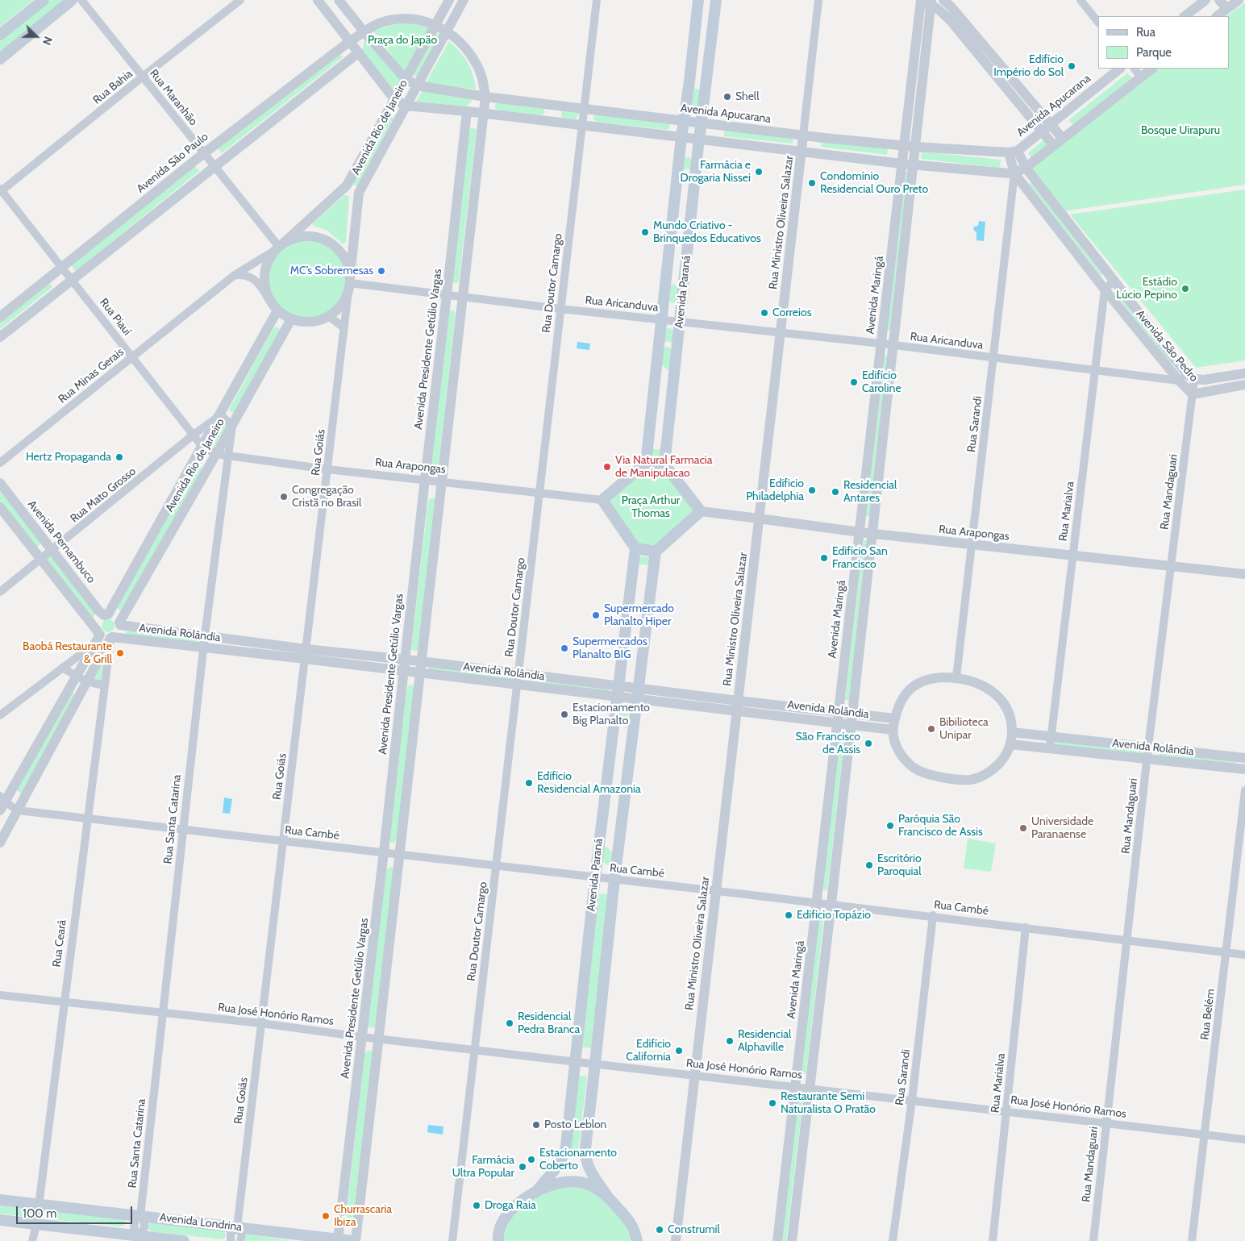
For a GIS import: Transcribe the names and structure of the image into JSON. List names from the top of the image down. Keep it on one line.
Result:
{"streets":{"main road":["Avenida Paraná","Avenida Londrina"],"street":["Rua Bahia","Rua Maranhão","Avenida Apucarana","Avenida Rio de Janeiro","Avenida São Paulo","Rua Ministro Oliveira Salazar","Rua Doutor Camargo","Avenida Maringá","Rua Aricanduva","Rua Piauí","Avenida São Pedro","Avenida Presidente Getúlio Vargas","Rua Minas Gerais","Rua Sarandi","Rua Goiás","Rua Arapongas","Rua Mandaguari","Rua Mato Grosso","Rua Marialva","Avenida Pernambuco","Avenida Rolândia","Rua Santa Catarina","Rua Cambé","Rua Ceará","Rua José Honório Ramos","Rua Belém"]},"crossings":[["Rua Bahia","Rua Maranhão"],["Rua Bahia","Rua Piauí"],["Rua Maranhão","Avenida Rio de Janeiro"],["Rua Maranhão","Avenida São Paulo"],["Rua Maranhão","Rua Aricanduva"],["Rua Maranhão","Rua Minas Gerais"],["Rua Maranhão","Rua Goiás"],["Avenida Apucarana","Avenida Rio de Janeiro"],["Avenida Apucarana","Avenida São Paulo"],["Avenida Apucarana","Rua Ministro Oliveira Salazar"],["Avenida Apucarana","Rua Doutor Camargo"],["Avenida Apucarana","Avenida Paraná"],["Avenida Apucarana","Avenida Maringá"],["Avenida Apucarana","Avenida São Pedro"],["Avenida Rio de Janeiro","Avenida São Paulo"],["Avenida Rio de Janeiro","Rua Aricanduva"],["Avenida Rio de Janeiro","Rua Piauí"],["Avenida Rio de Janeiro","Rua Minas Gerais"],["Avenida Rio de Janeiro","Rua Goiás"],["Avenida Rio de Janeiro","Rua Arapongas"],["Avenida Rio de Janeiro","Rua Mato Grosso"],["Avenida Rio de Janeiro","Avenida Pernambuco"],["Avenida Rio de Janeiro","Avenida Rolândia"],["Avenida Rio de Janeiro","Rua Santa Catarina"],["Avenida Rio de Janeiro","Rua Ceará"],["Avenida São Paulo","Rua Piauí"],["Rua Ministro Oliveira Salazar","Rua Aricanduva"],["Rua Ministro Oliveira Salazar","Rua Arapongas"],["Rua Ministro Oliveira Salazar","Avenida Rolândia"],["Rua Ministro Oliveira Salazar","Rua Cambé"],["Rua Ministro Oliveira Salazar","Rua José Honório Ramos"],["Rua Doutor Camargo","Rua Aricanduva"],["Rua Doutor Camargo","Rua Arapongas"],["Rua Doutor Camargo","Avenida Rolândia"],["Rua Doutor Camargo","Rua Cambé"],["Rua Doutor Camargo","Rua José Honório Ramos"],["Avenida Paraná","Rua Aricanduva"],["Avenida Paraná","Avenida Rolândia"],["Avenida Paraná","Rua Cambé"],["Avenida Paraná","Rua José Honório Ramos"],["Avenida Maringá","Rua Aricanduva"],["Avenida Maringá","Rua Arapongas"],["Avenida Maringá","Avenida Rolândia"],["Avenida Maringá","Rua Cambé"],["Avenida Maringá","Rua José Honório Ramos"],["Rua Aricanduva","Avenida São Pedro"],["Rua Aricanduva","Avenida Presidente Getúlio Vargas"],["Rua Aricanduva","Rua Minas Gerais"],["Rua Aricanduva","Rua Sarandi"],["Rua Aricanduva","Rua Goiás"],["Rua Aricanduva","Rua Mandaguari"],["Rua Aricanduva","Rua Marialva"],["Rua Piauí","Rua Minas Gerais"],["Rua Piauí","Rua Arapongas"],["Rua Piauí","Rua Mato Grosso"],["Avenida São Pedro","Rua Sarandi"],["Avenida São Pedro","Rua Mandaguari"],["Avenida São Pedro","Rua Marialva"],["Avenida Presidente Getúlio Vargas","Rua Arapongas"],["Avenida Presidente Getúlio Vargas","Avenida Rolândia"],["Avenida Presidente Getúlio Vargas","Rua Cambé"],["Avenida Presidente Getúlio Vargas","Rua José Honório Ramos"],["Avenida Presidente Getúlio Vargas","Avenida Londrina"],["Rua Minas Gerais","Rua Goiás"],["Rua Sarandi","Rua Arapongas"],["Rua Sarandi","Avenida Rolândia"],["Rua Sarandi","Rua Cambé"],["Rua Sarandi","Rua José Honório Ramos"],["Rua Goiás","Rua Arapongas"],["Rua Goiás","Avenida Rolândia"],["Rua Goiás","Rua Cambé"],["Rua Goiás","Rua José Honório Ramos"],["Rua Goiás","Avenida Londrina"],["Rua Arapongas","Rua Mandaguari"],["Rua Arapongas","Rua Marialva"],["Rua Arapongas","Rua Santa Catarina"],["Rua Mandaguari","Avenida Rolândia"],["Rua Mandaguari","Rua Cambé"],["Rua Mandaguari","Rua José Honório Ramos"],["Rua Mato Grosso","Avenida Pernambuco"],["Rua Marialva","Avenida Rolândia"],["Rua Marialva","Rua Cambé"],["Rua Marialva","Rua José Honório Ramos"],["Avenida Pernambuco","Avenida Rolândia"],["Avenida Pernambuco","Rua Ceará"],["Avenida Rolândia","Rua Santa Catarina"],["Avenida Rolândia","Rua Ceará"],["Rua Santa Catarina","Rua Cambé"],["Rua Santa Catarina","Rua José Honório Ramos"],["Rua Santa Catarina","Avenida Londrina"],["Rua Cambé","Rua Ceará"],["Rua Cambé","Rua Belém"],["Rua Ceará","Rua José Honório Ramos"],["Rua Ceará","Avenida Londrina"],["Rua José Honório Ramos","Rua Belém"]],"parks":["Praça do Japão","Bosque Uirapuru","Praça Arthur Thomas"],"places":["Edifício Império do Sol","Shell","Farmácia e Drogaria Nissei","Condomínio Residencial Ouro Preto","Mundo Criativo - Brinquedos Educativos","MC’s Sobremesas","Estádio Lúcio Pepino","Correios","Edifício Caroline","Hertz Propaganda","Via Natural Farmacia de Manipulacao","Edificio Philadelphia","Residencial Antares","Congregação Cristã no Brasil","Edifício San Francisco","Supermercado Planalto Hiper","Supermercados Planalto BIG","Baobá Restaurante & Grill","Estacionamento Big Planalto","Bibilioteca Unipar","São Francisco de Assis","Edifício Residencial Amazonia","Paróquia São Francisco de Assis","Universidade Paranaense","Escritório Paroquial","Edificio Topázio","Residencial Pedra Branca","Residencial Alphaville","Edifício California","Restaurante Semi Naturalista O Pratão","Posto Leblon","Estacionamento Coberto","Farmácia Ultra Popular","Droga Raia","Churrascaria Ibiza","Construmil"],"legend":["Rua","Parque"],"scale_bar":"100 m","north":"right"}
